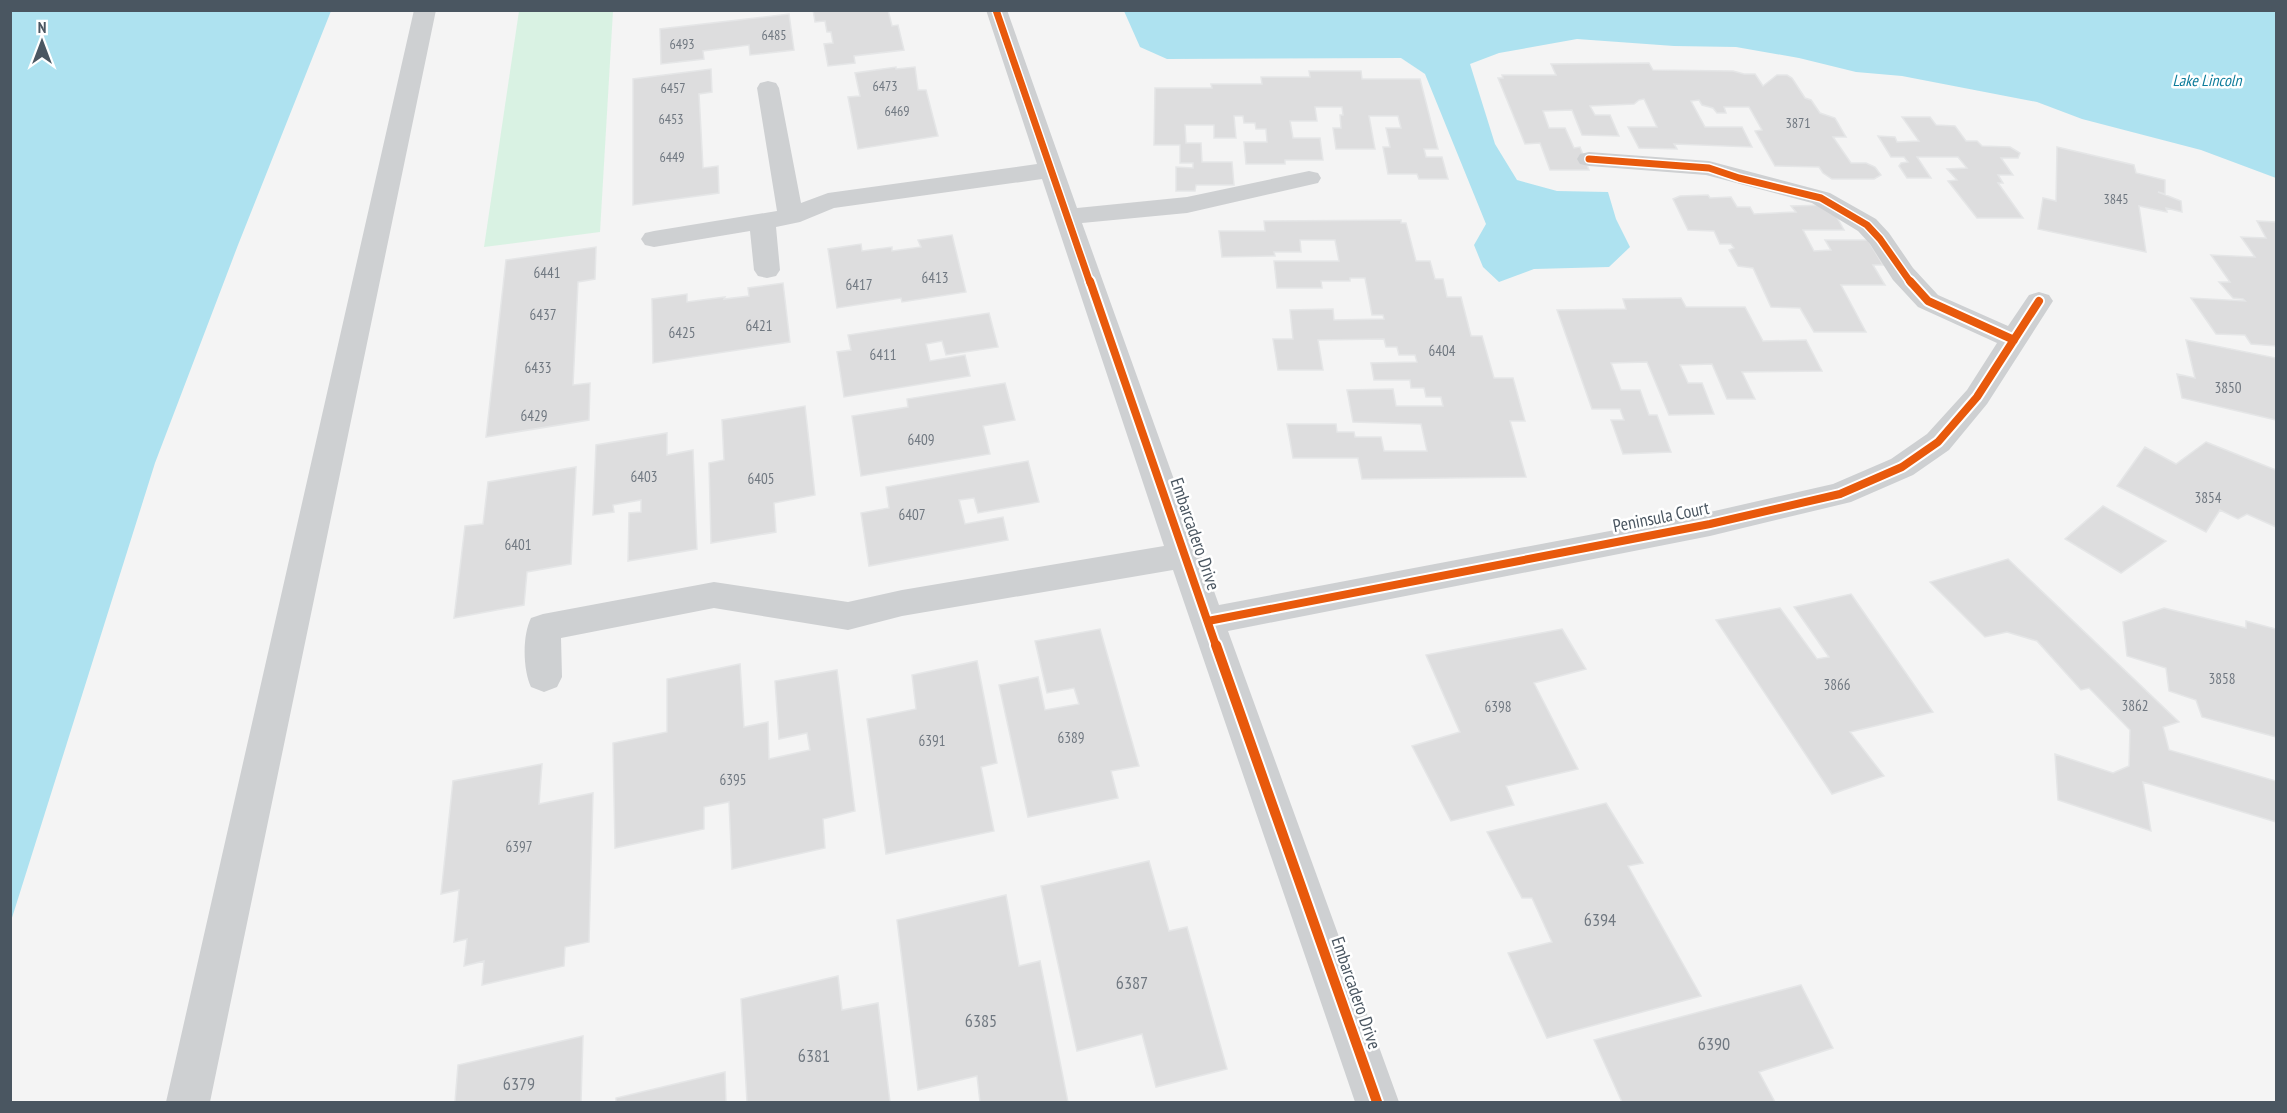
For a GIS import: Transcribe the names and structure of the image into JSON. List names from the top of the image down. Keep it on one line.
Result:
{"streets":{"street":["Peninsula Court","Embarcadero Drive"]},"crossings":[["Peninsula Court","Embarcadero Drive"]],"water":["Lake Lincoln"],"house_numbers":["6485","6493","6473","6457","6469","6453","3871","6449","3845","6441","6413","6417","6437","6421","6425","6404","6411","6433","3850","6429","6409","6403","6405","3854","6407","6401","3858","3866","3862","6398","6389","6391","6395","6397","6394","6387","6385","6390","6381","6379"],"north":"top"}
